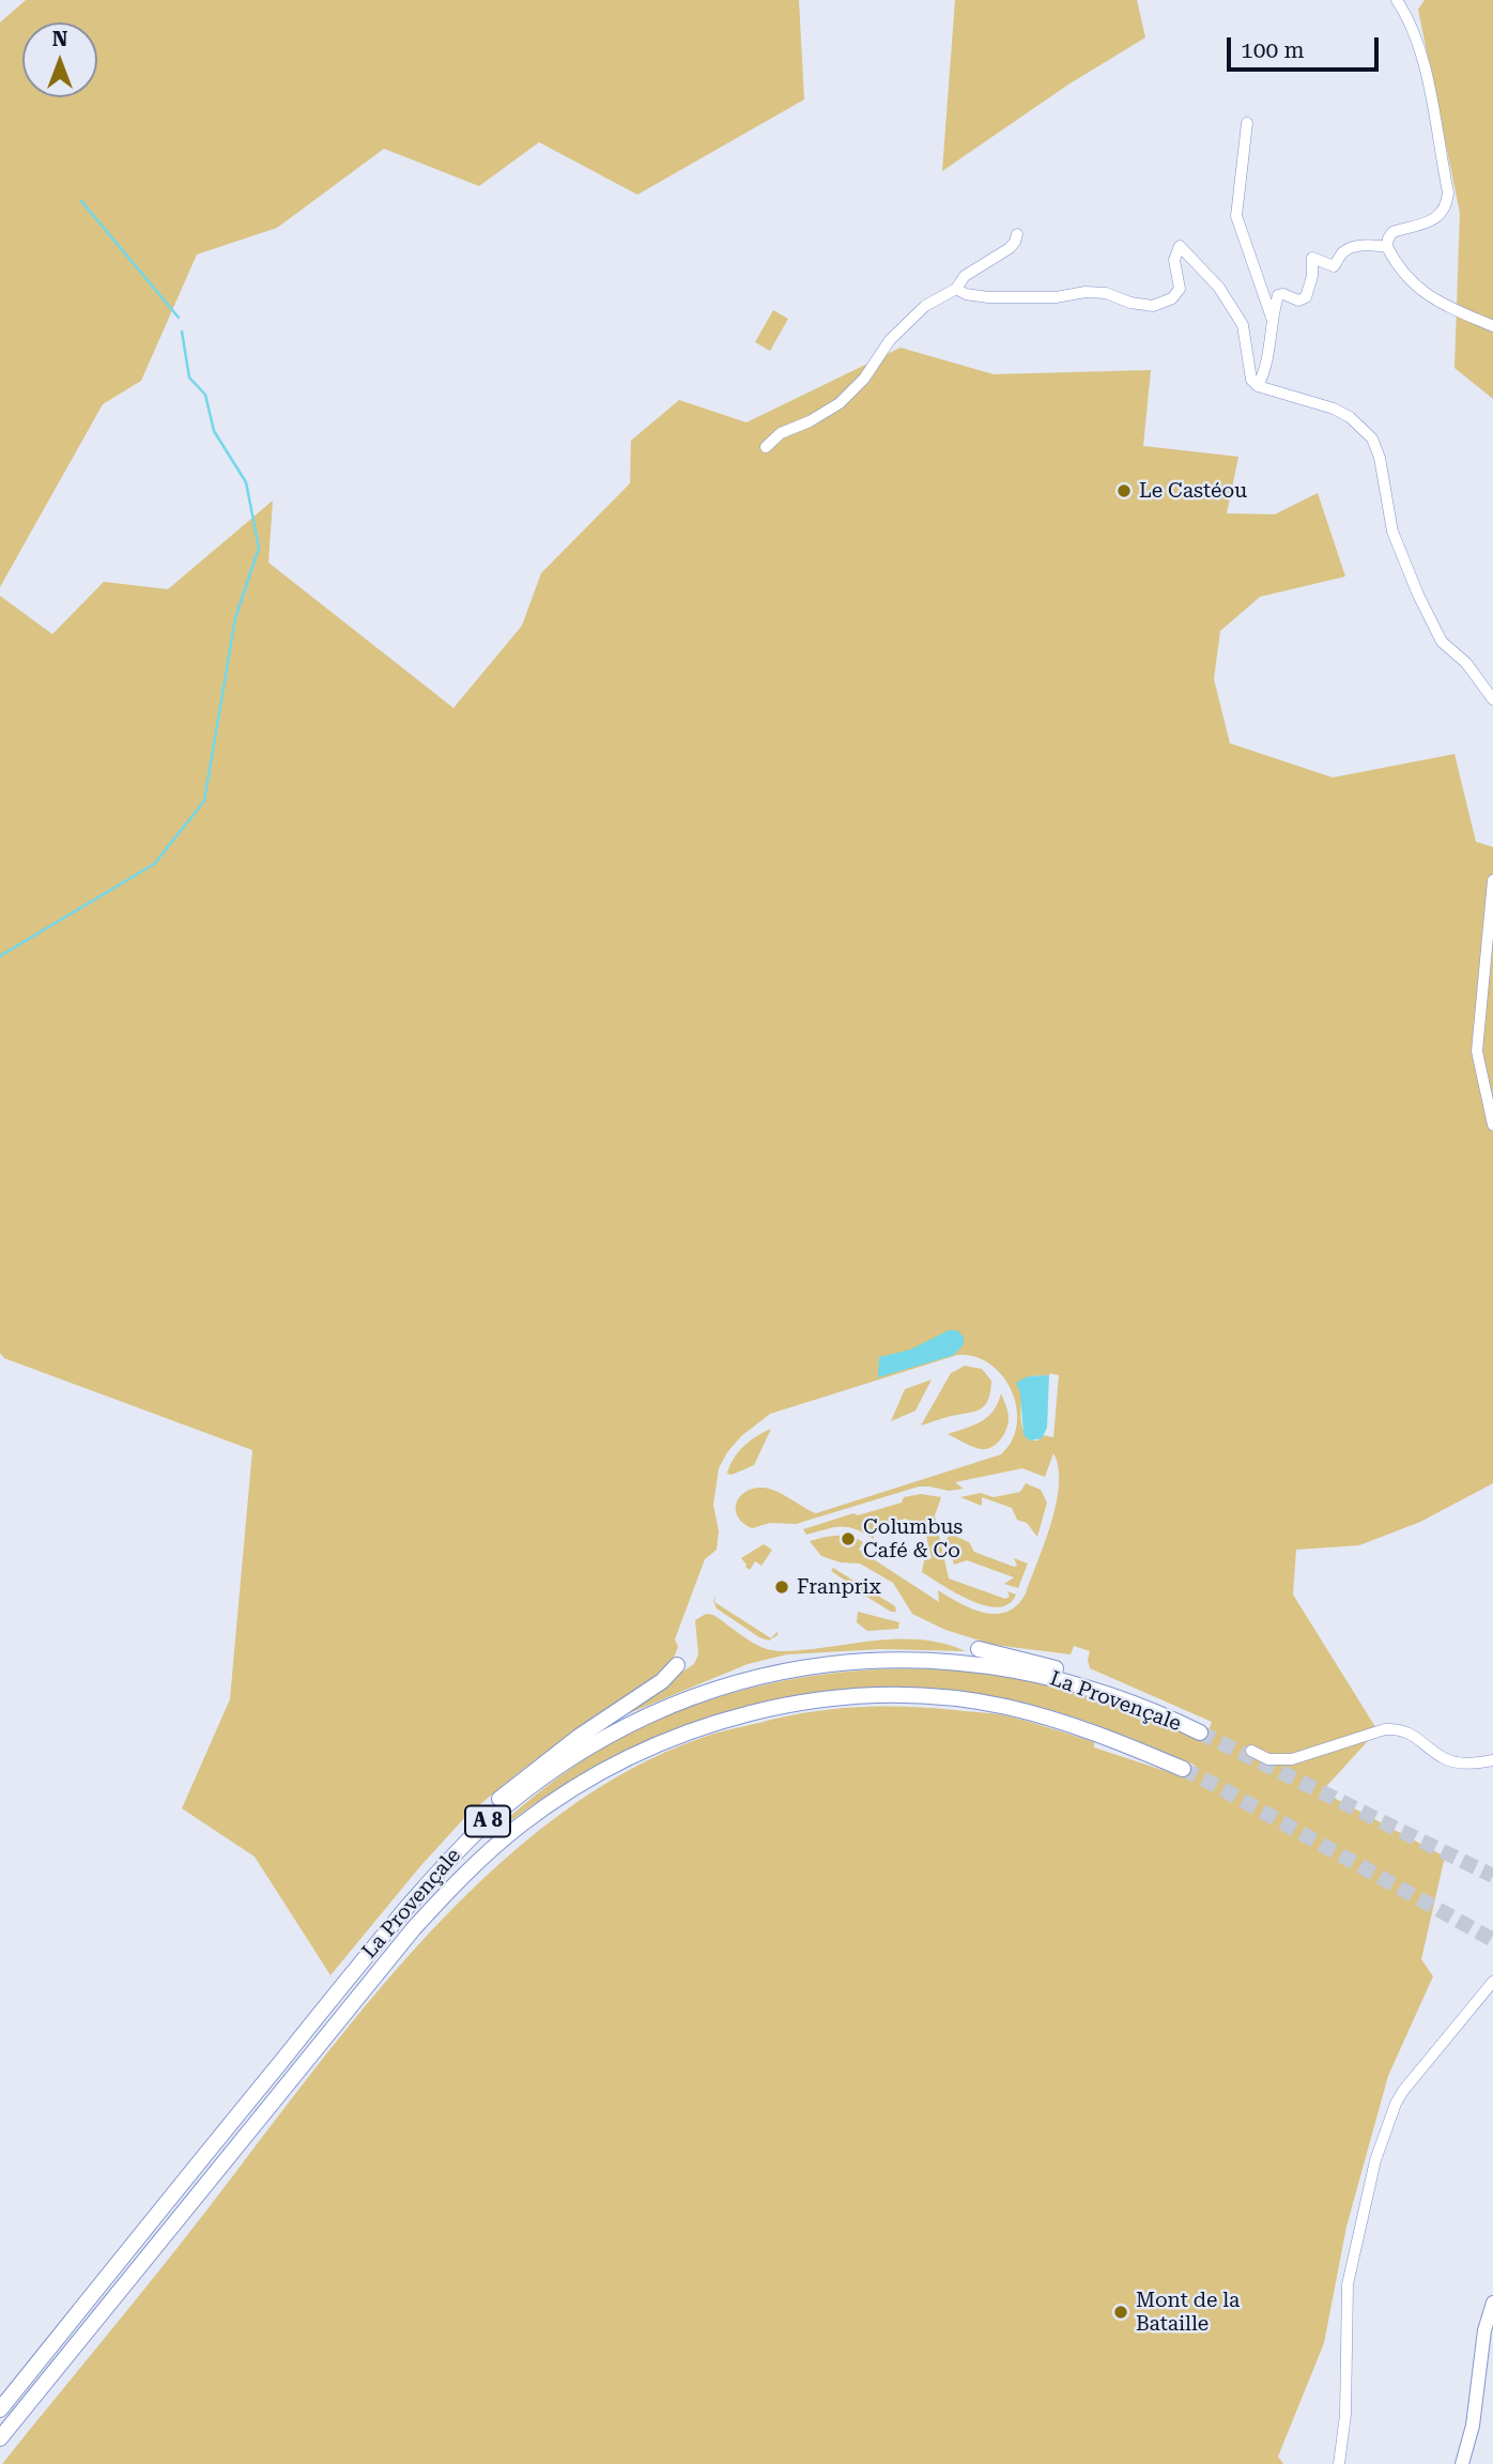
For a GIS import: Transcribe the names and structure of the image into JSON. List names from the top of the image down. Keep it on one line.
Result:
{"streets":{"highway":["La Provençale","A 8"]},"places":["Le Castéou","Columbus Café & Co","Franprix","Mont de la Bataille"],"scale_bar":"100 m","north":"top"}
